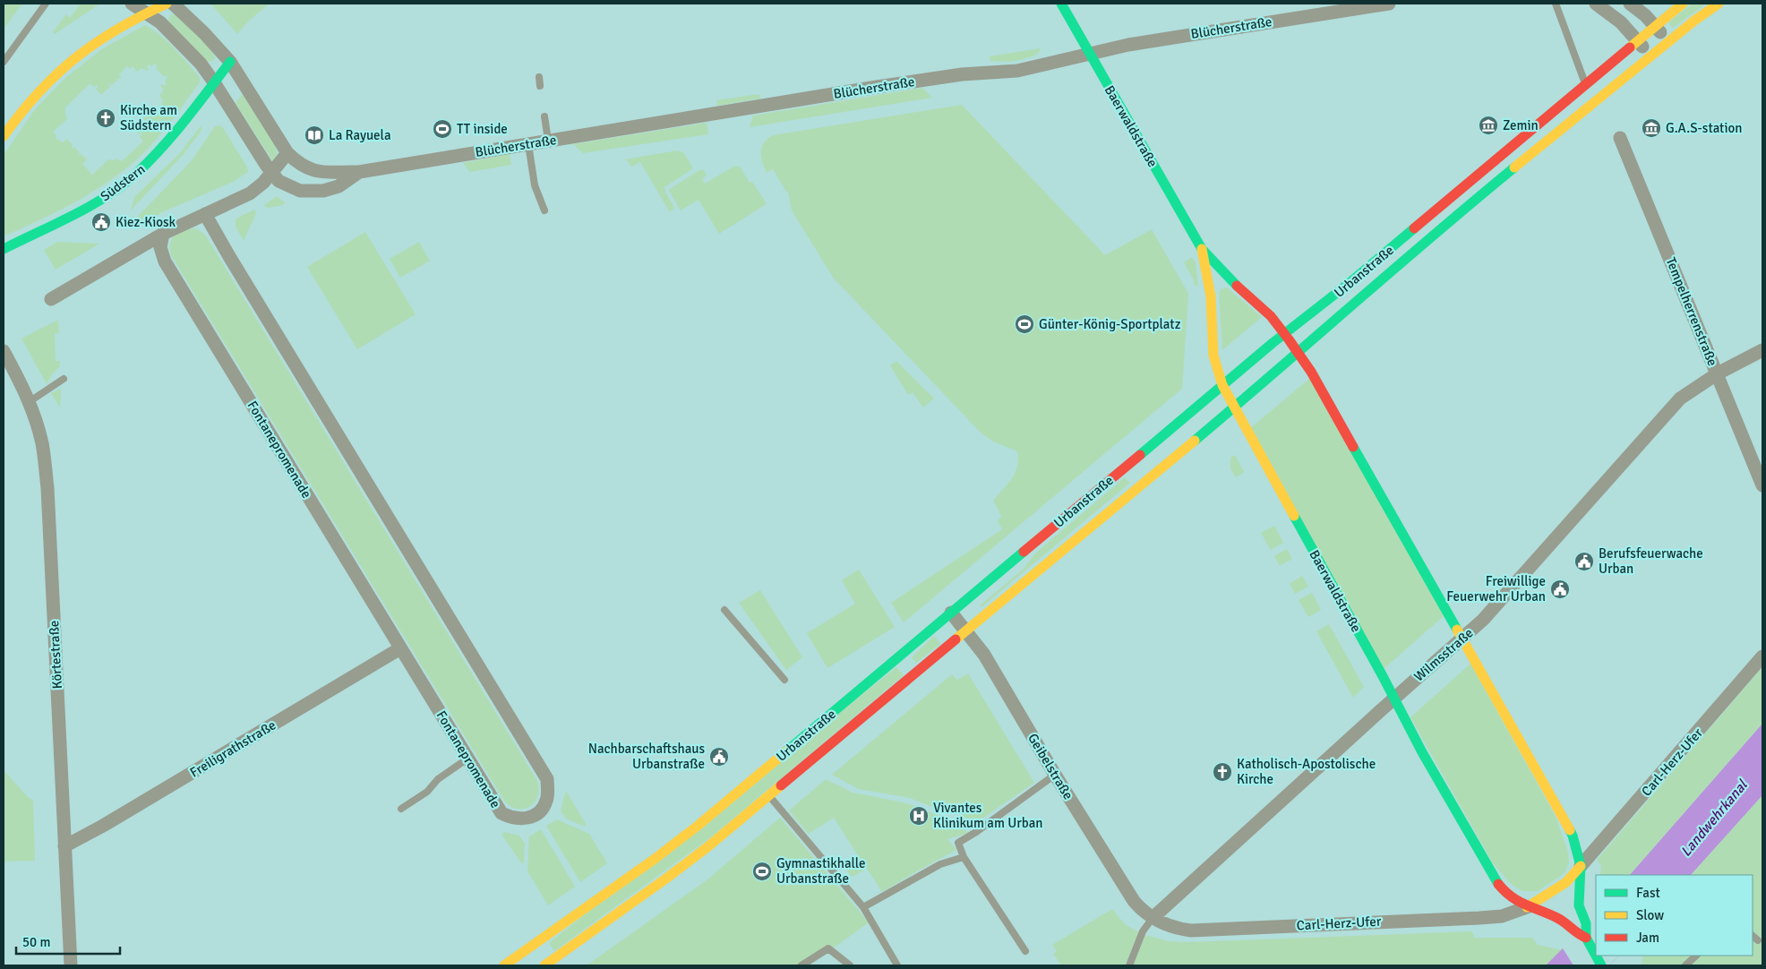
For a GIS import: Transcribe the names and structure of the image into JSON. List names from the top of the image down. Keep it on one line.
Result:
{"streets":{"main road":["Baerwaldstraße","Südstern","Urbanstraße"],"street":["Blücherstraße","Tempelherrenstraße","Fontanepromenade","Körtestraße","Wilmsstraße","Freiligrathstraße","Carl-Herz-Ufer","Geibelstraße"]},"crossings":[["Blücherstraße","Baerwaldstraße"],["Baerwaldstraße","Urbanstraße"],["Baerwaldstraße","Wilmsstraße"],["Baerwaldstraße","Carl-Herz-Ufer"],["Urbanstraße","Geibelstraße"],["Tempelherrenstraße","Wilmsstraße"],["Fontanepromenade","Freiligrathstraße"],["Körtestraße","Freiligrathstraße"],["Wilmsstraße","Carl-Herz-Ufer"],["Wilmsstraße","Geibelstraße"],["Carl-Herz-Ufer","Geibelstraße"]],"water":["Landwehrkanal"],"places":{"church":["Kirche am Südstern","Katholisch-Apostolische Kirche"],"museum":["Zemin","G.A.S-station"],"sports":["TT inside","Günter-König-Sportplatz","Gymnastikhalle Urbanstraße"],"library":["La Rayuela"],"public building":["Kiez-Kiosk","Berufsfeuerwache Urban","Freiwillige Feuerwehr Urban","Nachbarschaftshaus Urbanstraße"],"hospital":["Vivantes Klinikum am Urban"]},"legend":["Fast","Slow","Jam"],"scale_bar":"50 m"}
